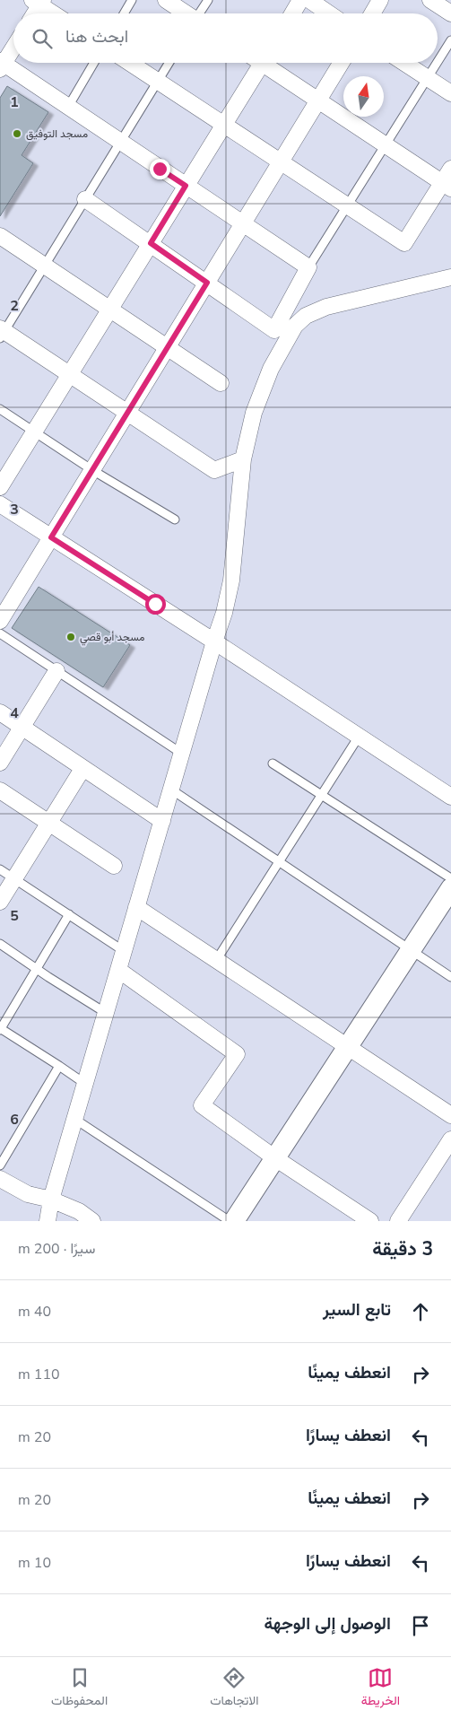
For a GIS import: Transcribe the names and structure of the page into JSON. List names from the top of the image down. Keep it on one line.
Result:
{"places":["مسجد التوفيق","مسجد أبو قصي"],"north":"top","page":{"search":"ابحث هنا","heading":["3 دقيقة","سيرًا · 200 m"],"list":[["تابع السير","40 m"],["انعطف يمينًا","110 m"],["انعطف يسارًا","20 m"],["انعطف يمينًا","20 m"],["انعطف يسارًا","10 m"],"الوصول إلى الوجهة"],"nav":["الخريطة","الاتجاهات","المحفوظات"]},"grid":{"rows":["1","2","3","4","5","6"]}}
